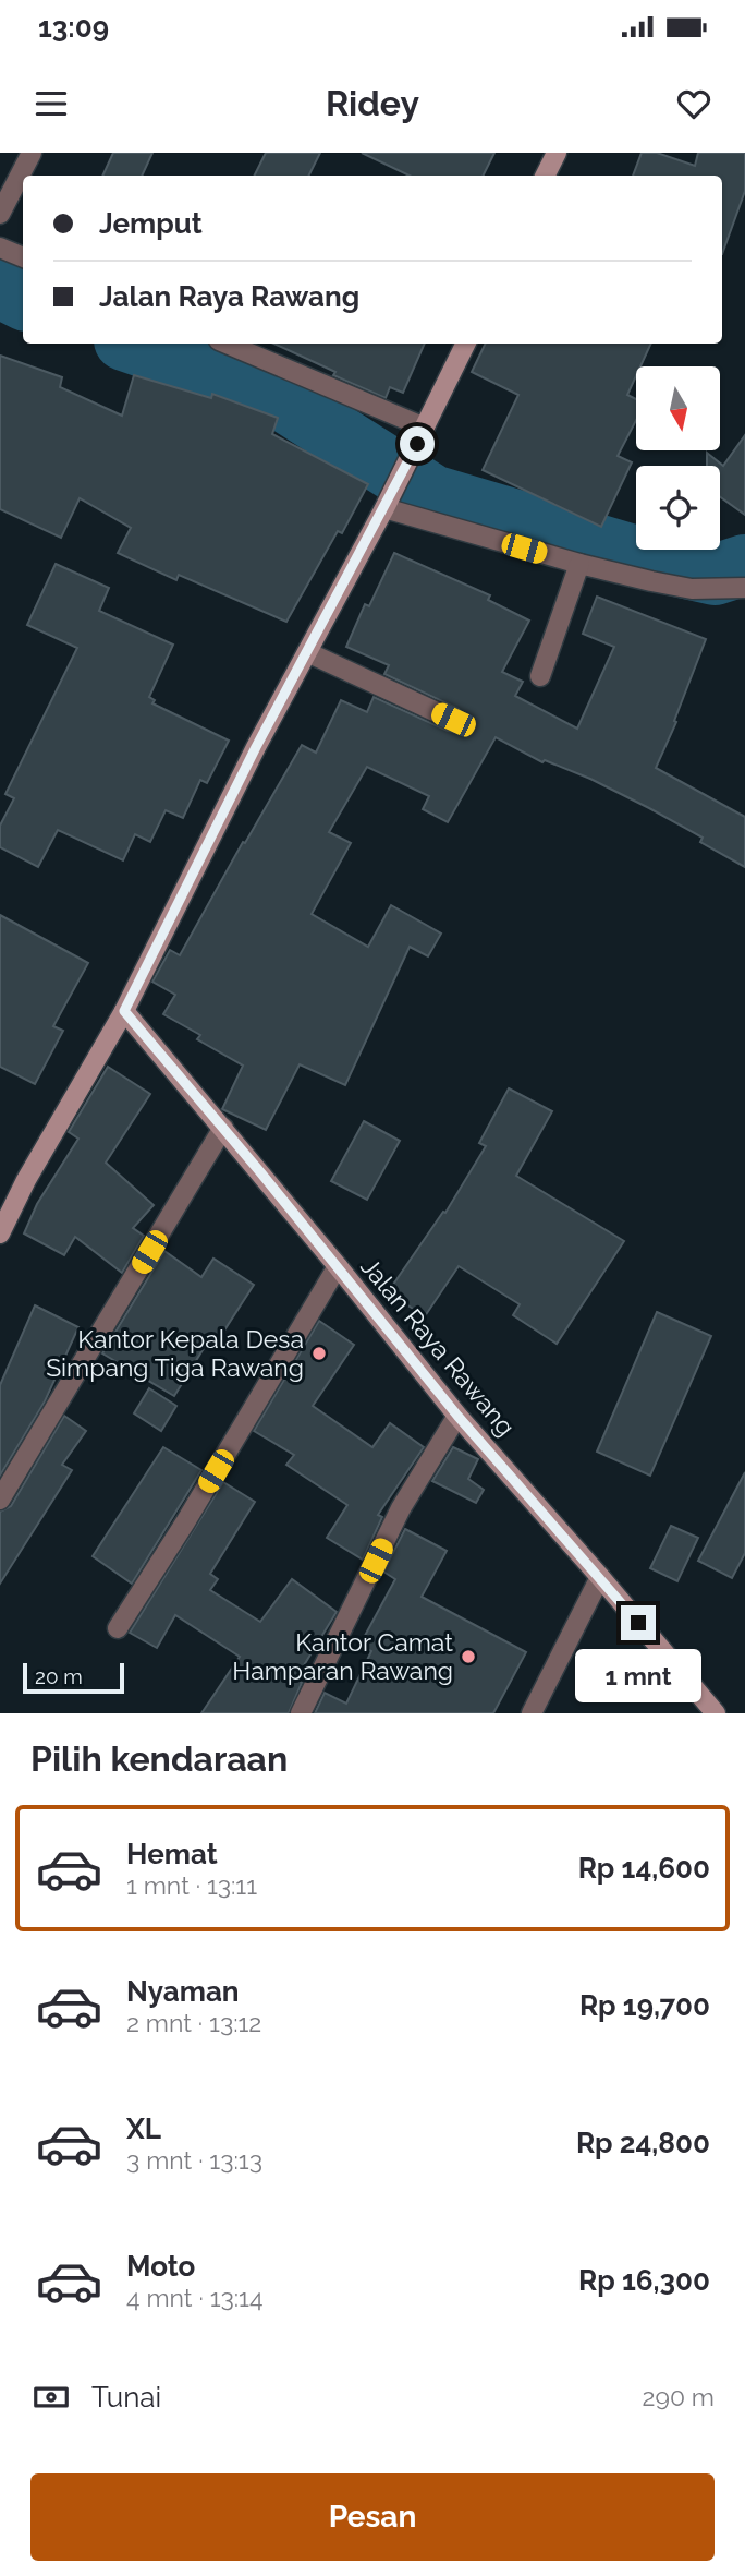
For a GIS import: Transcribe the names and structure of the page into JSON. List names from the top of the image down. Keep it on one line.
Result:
{"streets":{"main road":["Jalan Raya Rawang"]},"places":["Kantor Kepala Desa Simpang Tiga Rawang","Kantor Camat Hamparan Rawang"],"scale_bar":"20 m","north":"bottom","page":{"status":"13:09","header":"Ridey","banner":["Jemput","Jalan Raya Rawang"],"bubble":"1 mnt","scale":"20 m","heading":"Pilih kendaraan","list":[{"name":"Hemat","note":"1 mnt · 13:11","value":"Rp 14,600"},{"name":"Nyaman","note":"2 mnt · 13:12","value":"Rp 19,700"},{"name":"XL","note":"3 mnt · 13:13","value":"Rp 24,800"},{"name":"Moto","note":"4 mnt · 13:14","value":"Rp 16,300"}],"pay":["Tunai","290 m"],"buttons":"Pesan"}}
